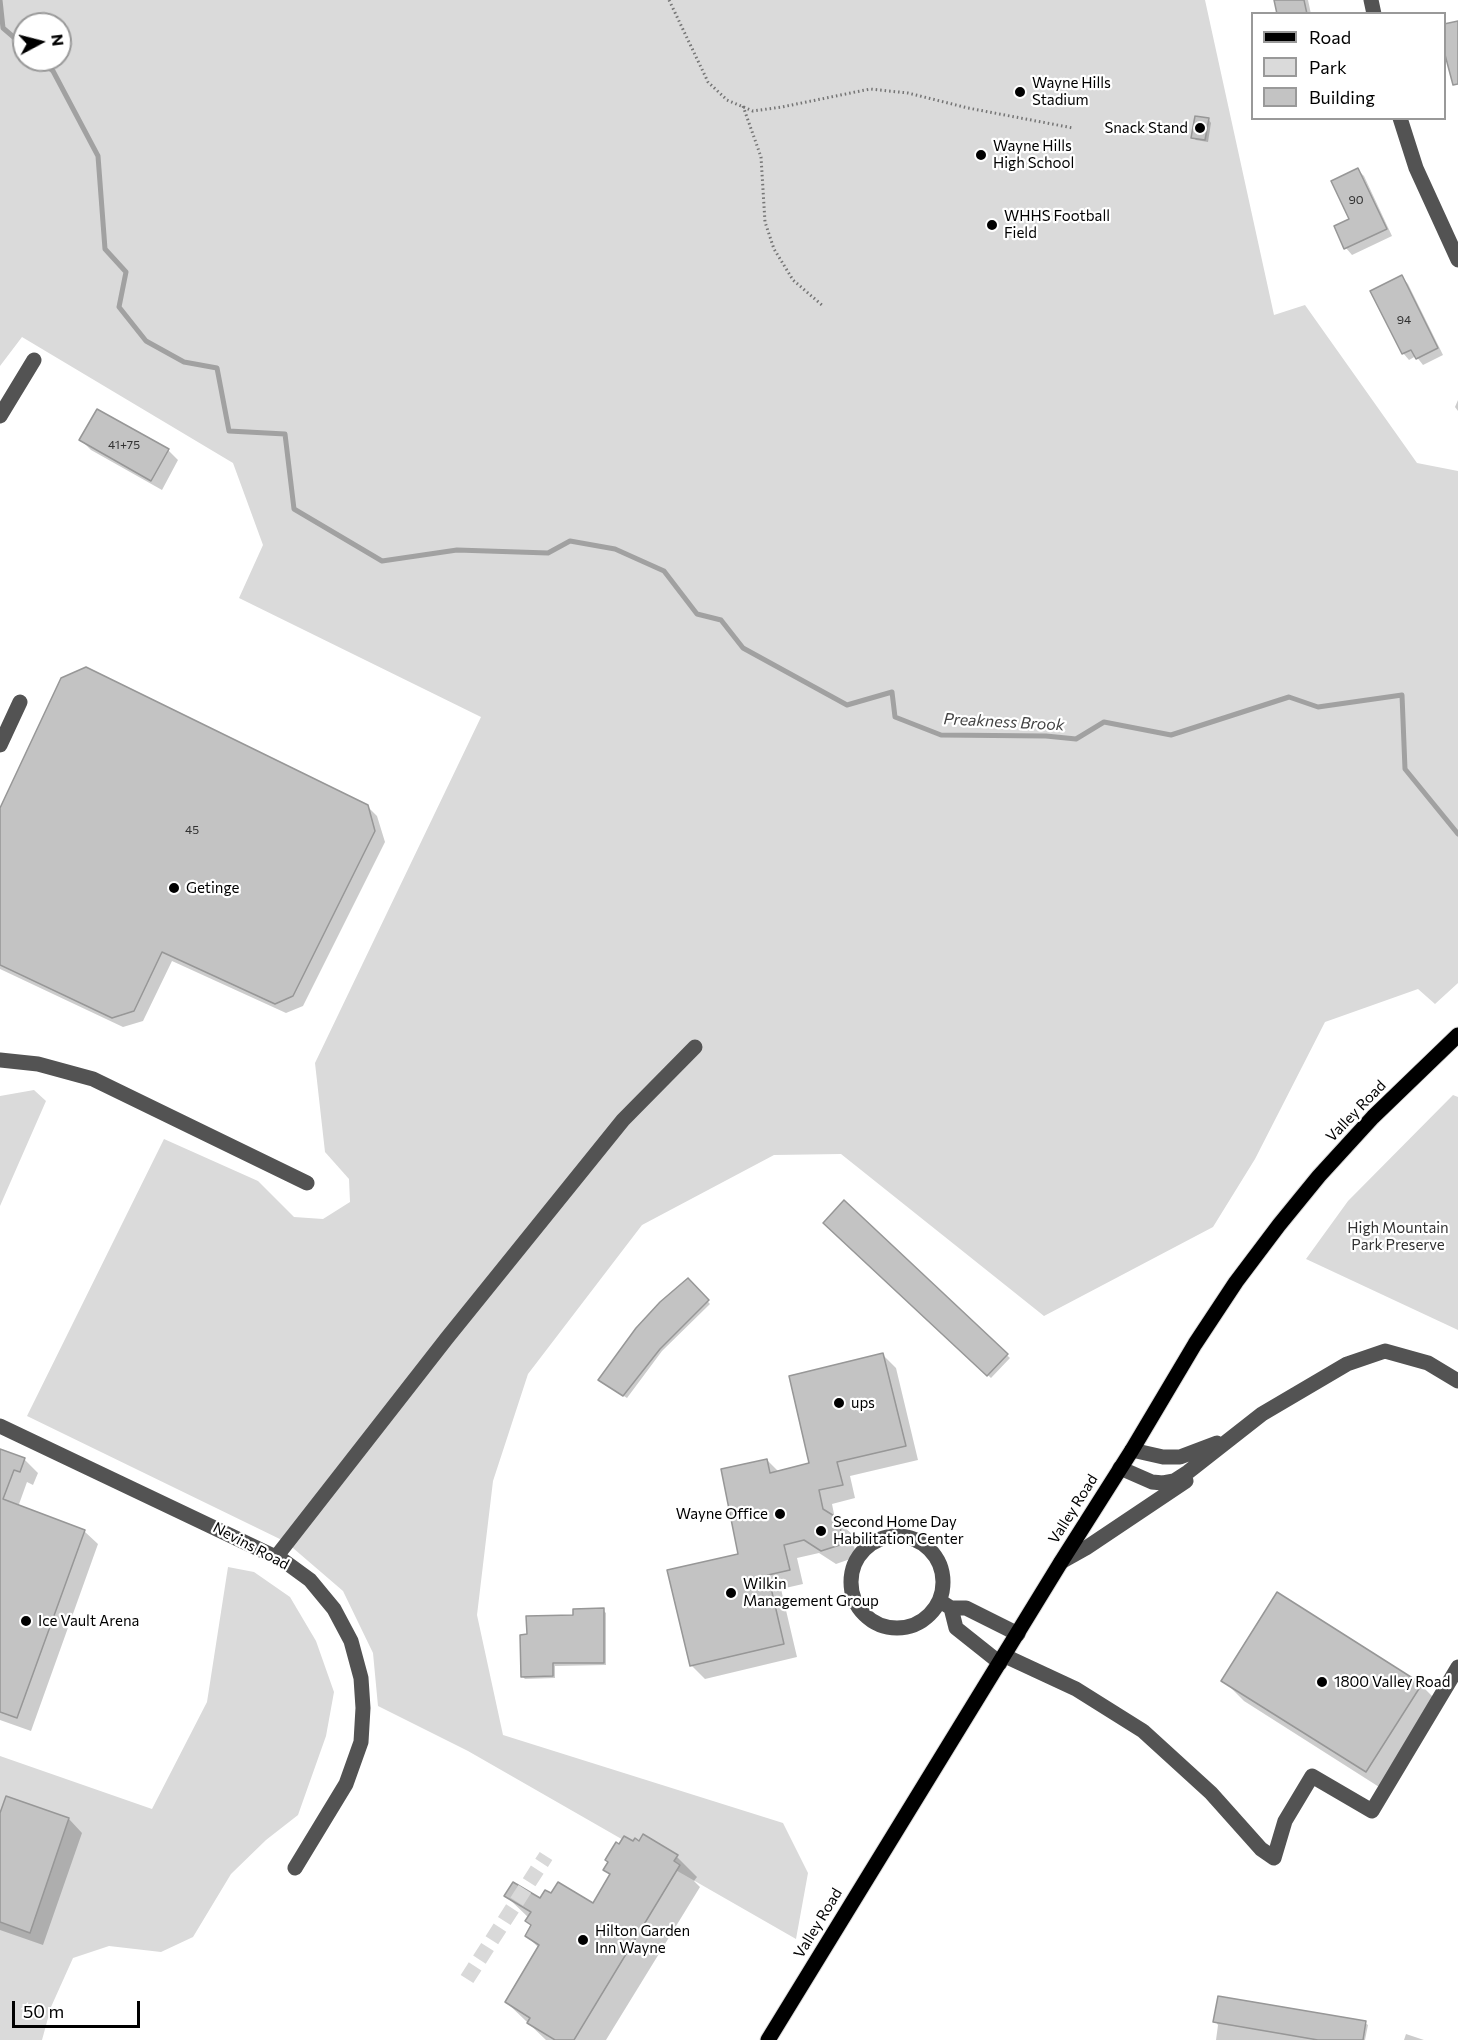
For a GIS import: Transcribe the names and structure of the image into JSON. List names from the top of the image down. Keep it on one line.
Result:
{"streets":{"main road":["Valley Road"],"street":["Nevins Road"]},"water":["Preakness Brook"],"parks":["High Mountain Park Preserve"],"places":["Wayne Hills Stadium","Snack Stand","Wayne Hills High School","WHHS Football Field","Getinge","ups","Wayne Office","Second Home Day Habilitation Center","Wilkin Management Group","Ice Vault Arena","1800 Valley Road","Hilton Garden Inn Wayne"],"house_numbers":["90","94","41+75","45"],"legend":["Road","Park","Building"],"scale_bar":"50 m","north":"right"}
